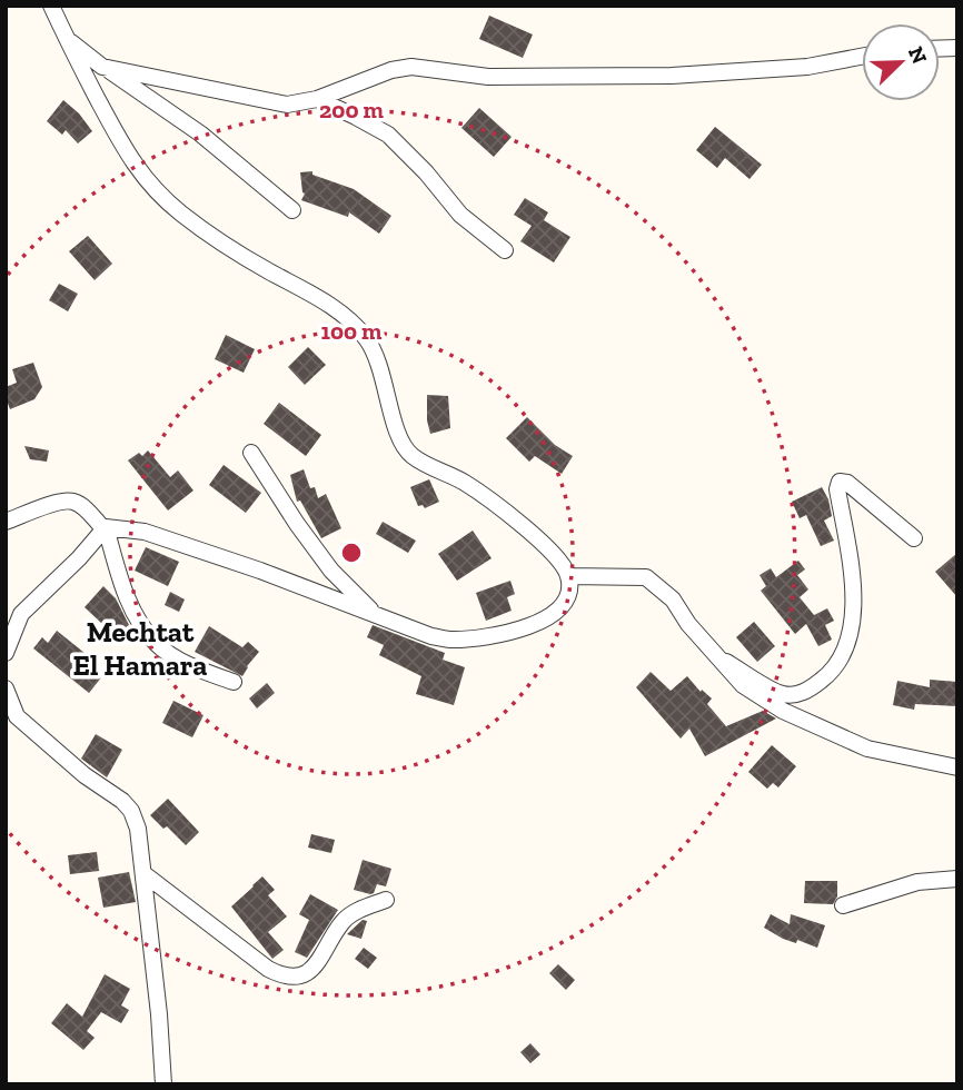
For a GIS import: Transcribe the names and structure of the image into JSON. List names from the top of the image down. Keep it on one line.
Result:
{"districts":["Mechtat El Hamara"],"north":"top right","rings":["200 m","100 m"]}
